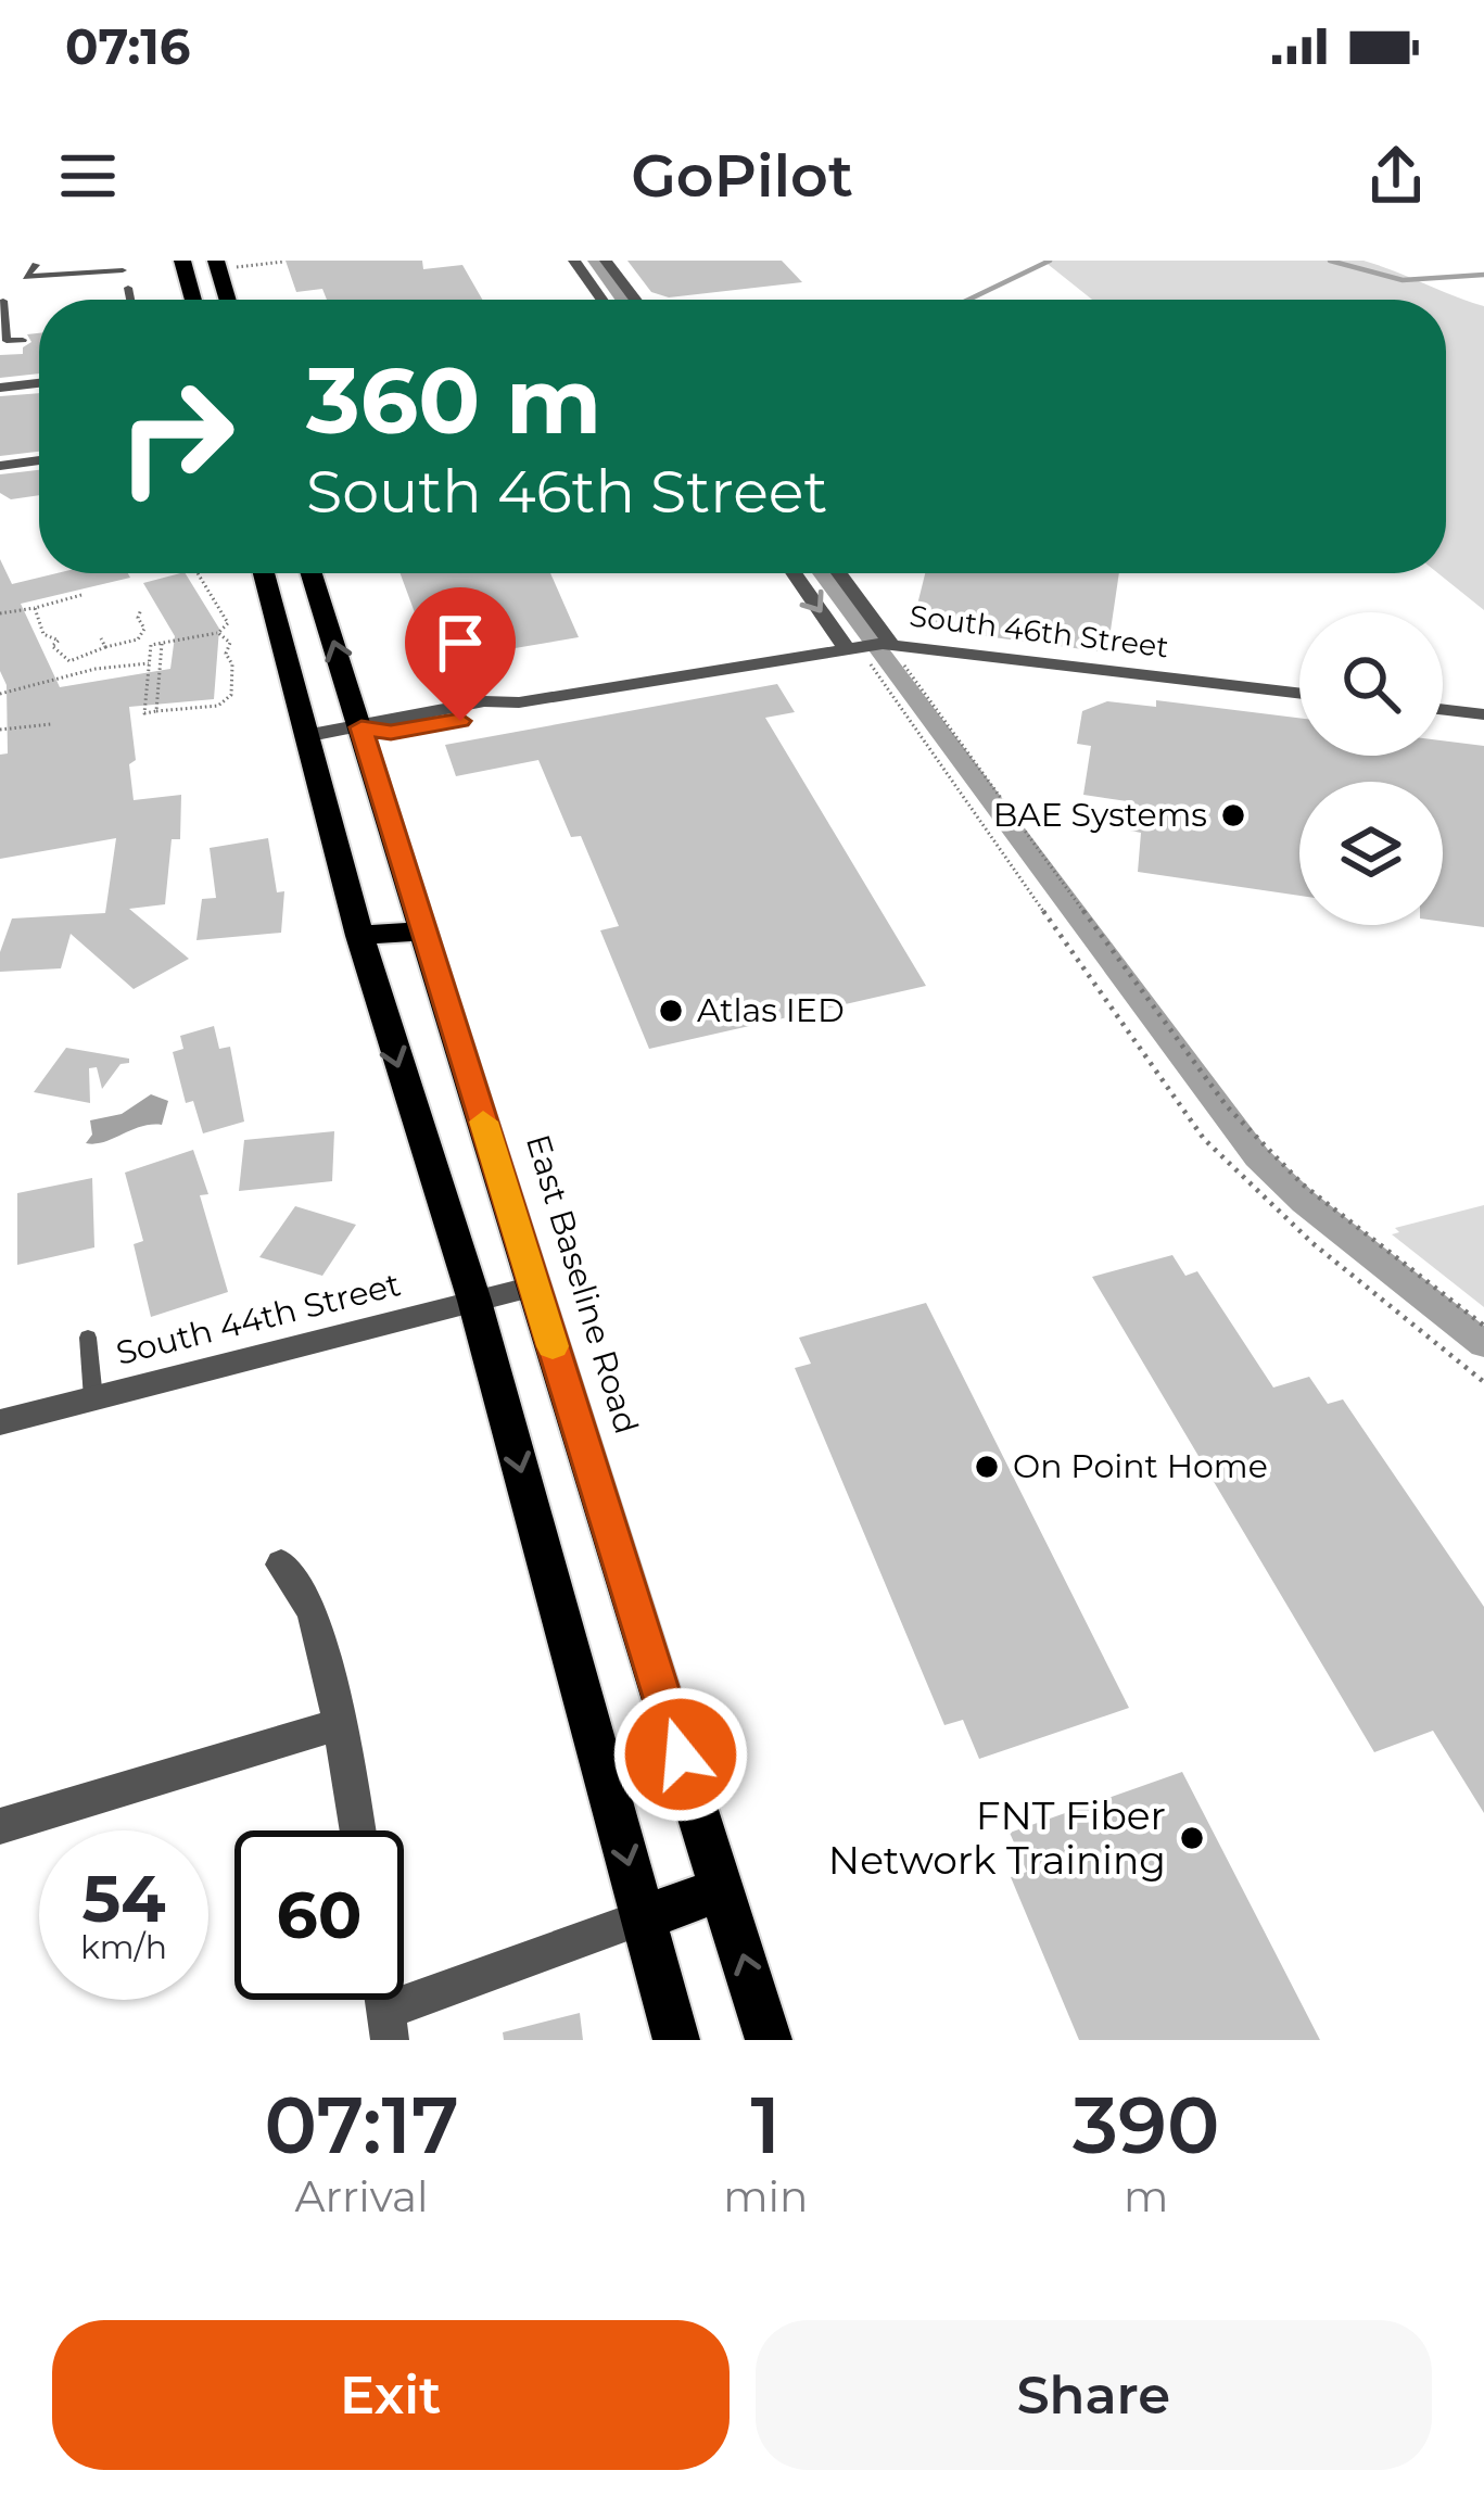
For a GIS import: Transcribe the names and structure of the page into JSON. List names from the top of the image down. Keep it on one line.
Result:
{"streets":{"main road":["East Baseline Road"],"street":["South 46th Street","South 44th Street"]},"crossings":[["South 46th Street","East Baseline Road"],["East Baseline Road","South 44th Street"]],"places":["BAE Systems","Atlas IED","On Point Home","FNT Fiber Network Training"],"page":{"status":"07:16","header":"GoPilot","turn":["360 m","South 46th Street"],"speed":"54 km/h","limit":"60","eta":["07:17","Arrival","1","min","390","m"],"buttons":["Exit","Share"]}}
